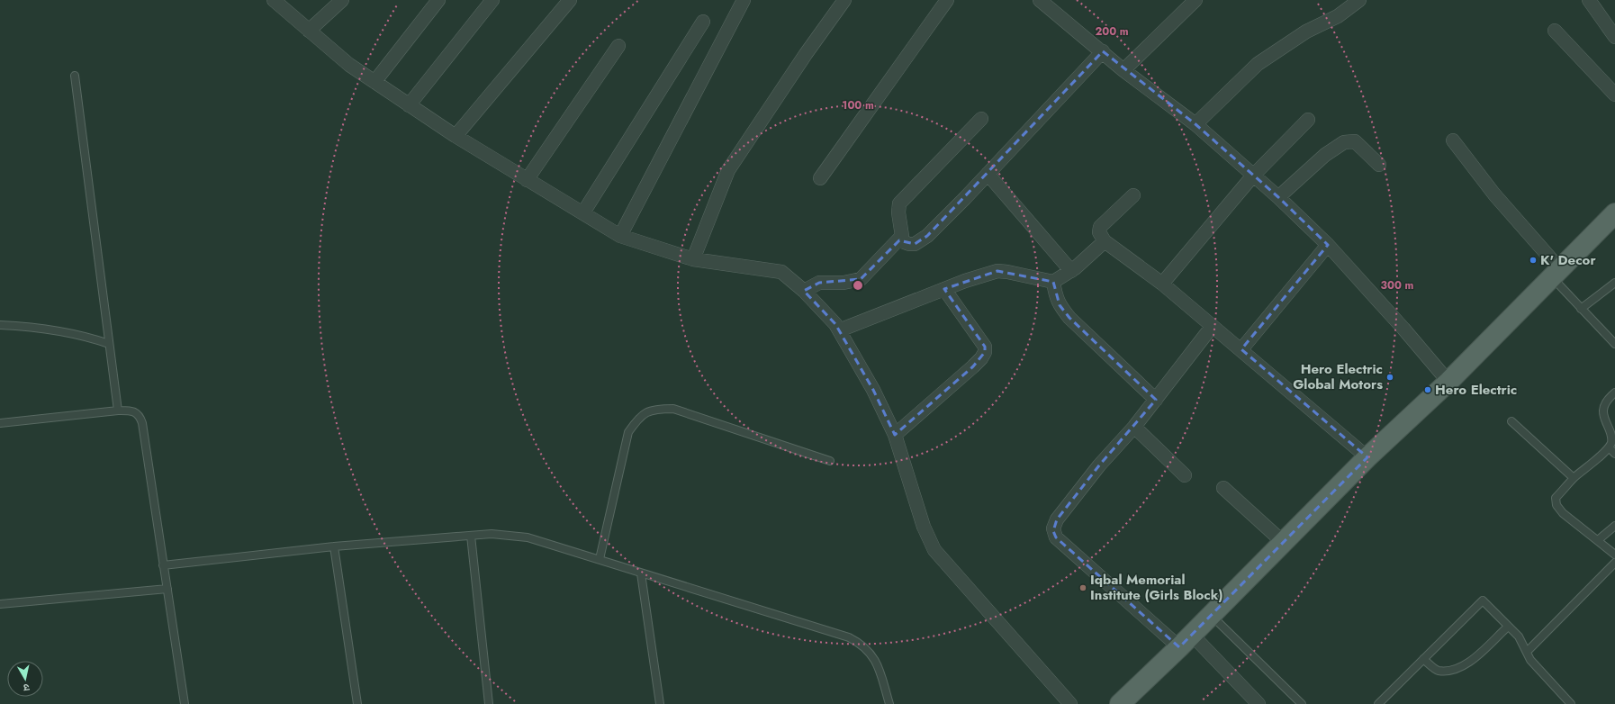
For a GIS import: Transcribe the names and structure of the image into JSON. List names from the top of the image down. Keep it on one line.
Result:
{"places":["K' Decor","Hero Electric Global Motors","Hero Electric","Iqbal Memorial Institute (Girls Block)"],"north":"bottom","rings":["200 m","100 m","300 m"]}
